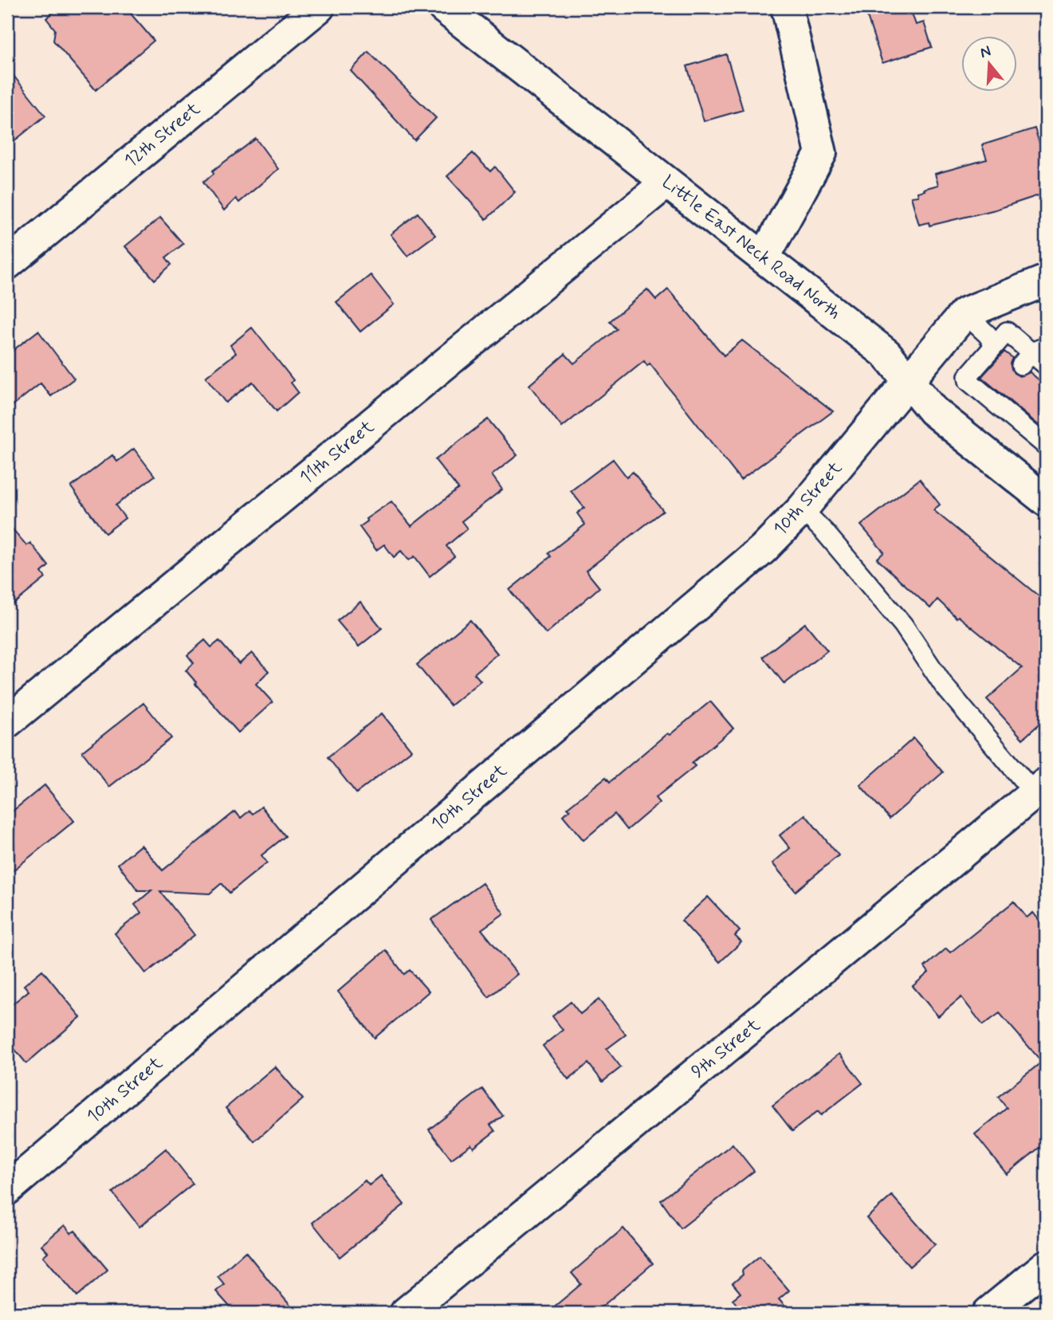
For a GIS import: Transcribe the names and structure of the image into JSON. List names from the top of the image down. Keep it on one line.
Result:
{"streets":{"street":["12th Street","Little East Neck Road North","11th Street","10th Street","9th Street"]},"crossings":[["Little East Neck Road North","11th Street"],["Little East Neck Road North","10th Street"]],"north":"top"}
